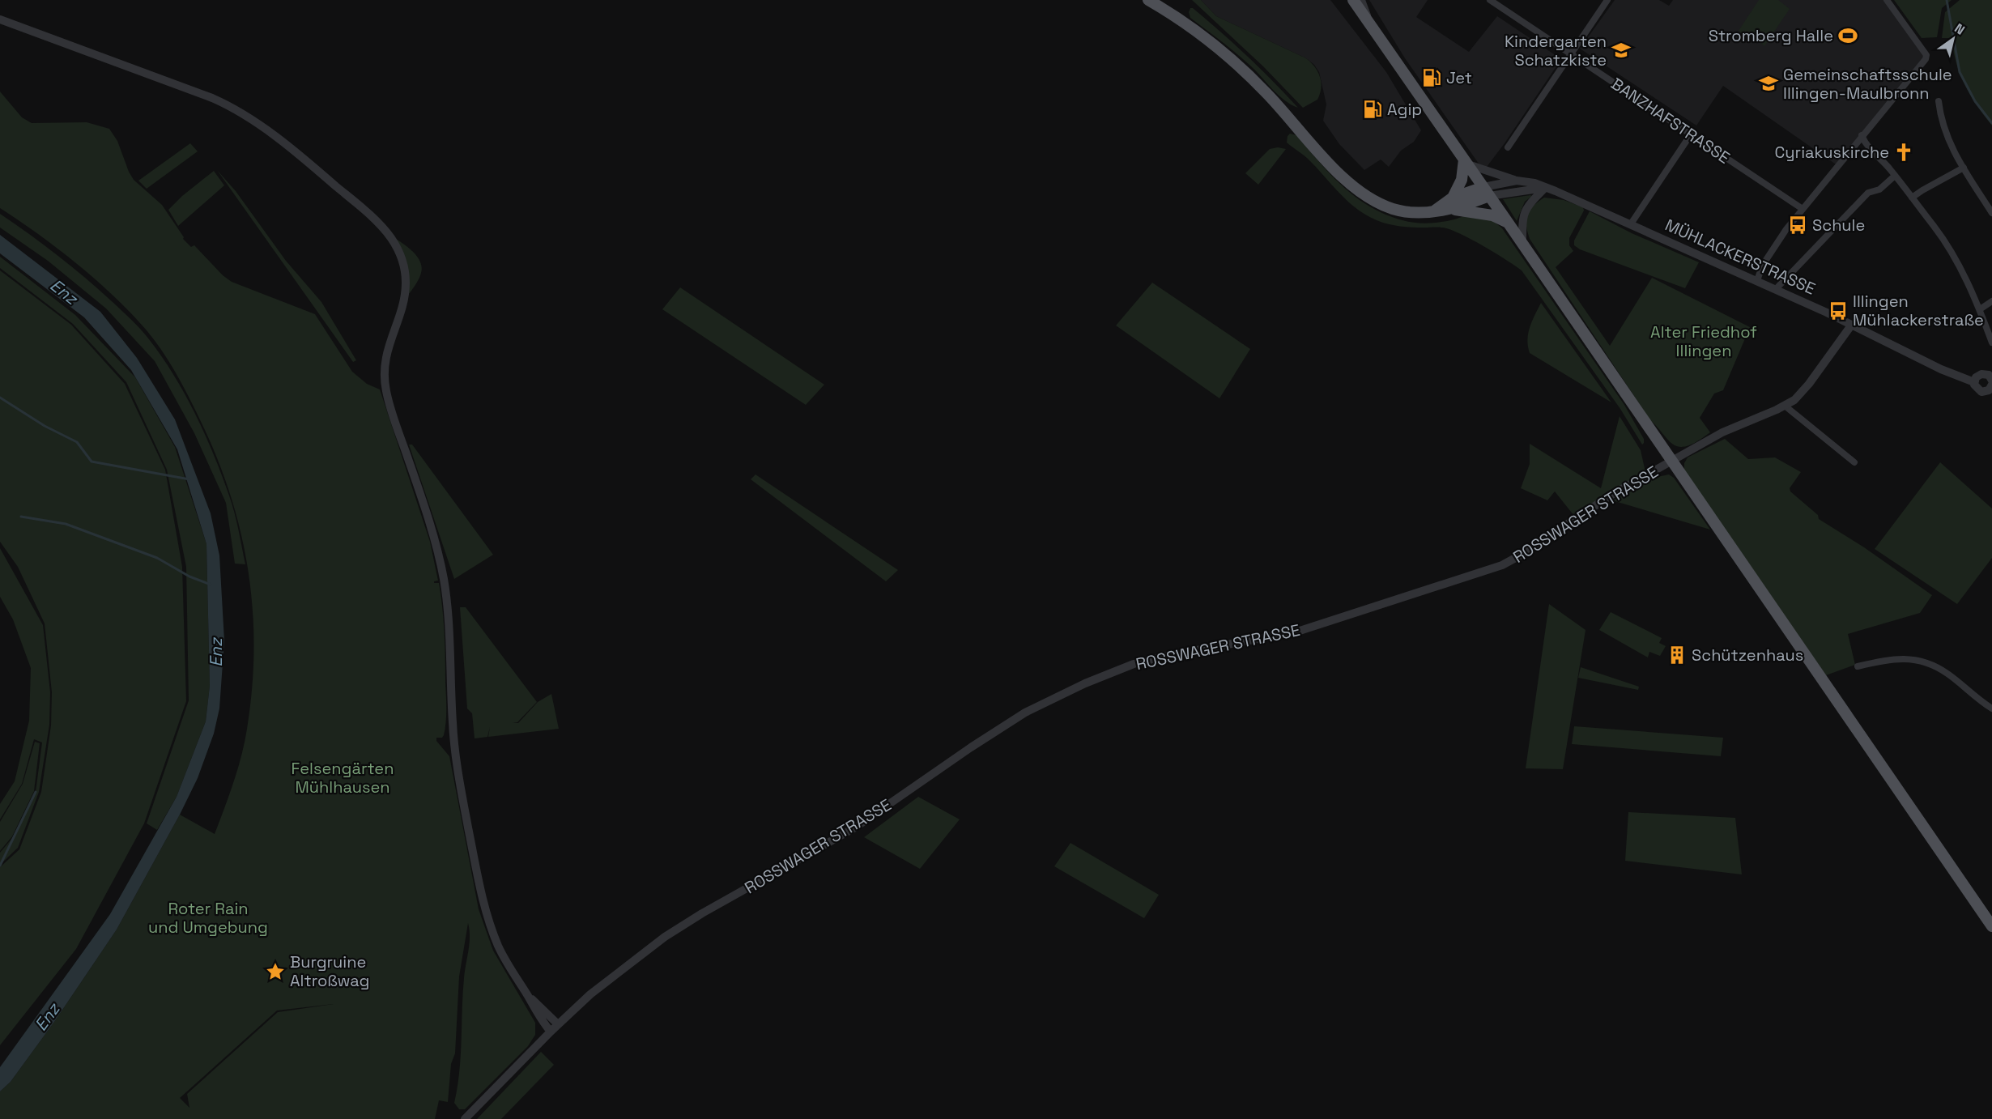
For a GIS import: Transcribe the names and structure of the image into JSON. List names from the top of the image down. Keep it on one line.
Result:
{"streets":{"street":["BANZHAFSTRASSE","MÜHLACKERSTRASSE","ROSSWAGER STRASSE"]},"crossings":[["MÜHLACKERSTRASSE","ROSSWAGER STRASSE"]],"water":["Enz"],"parks":["Alter Friedhof Illingen","Felsengärten Mühlhausen","Roter Rain und Umgebung"],"places":{"sports":["Stromberg Halle"],"school or university":["Kindergarten Schatzkiste","Gemeinschaftsschule Illingen-Maulbronn"],"fuel station":["Jet","Agip"],"church":["Cyriakuskirche"],"bus stop":["Schule","Illingen Mühlackerstraße"],"building":["Schützenhaus"],"place":["Burgruine Altroßwag"]},"north":"top right"}
